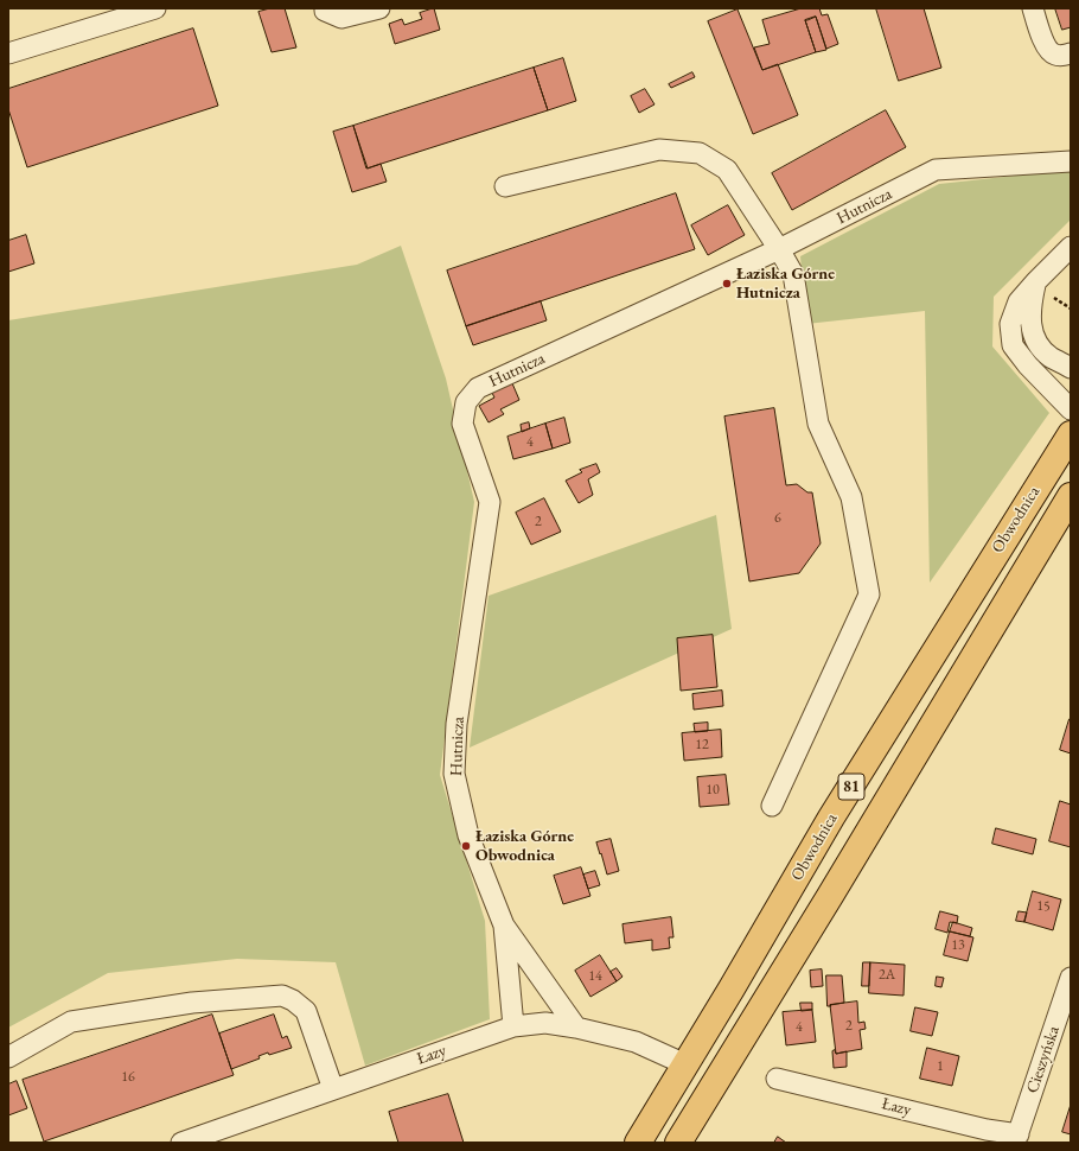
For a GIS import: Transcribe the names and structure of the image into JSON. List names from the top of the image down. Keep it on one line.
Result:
{"streets":{"main road":["Obwodnica","81"],"street":["Hutnicza","Łazy","Cieszyńska"]},"crossings":[["Obwodnica","Łazy"],["Łazy","Cieszyńska"]],"places":["Łaziska Górne Hutnicza","Łaziska Górne Obwodnica"],"house_numbers":["4","6","2","12","10","15","13","2A","14","2","4","1","16"]}
